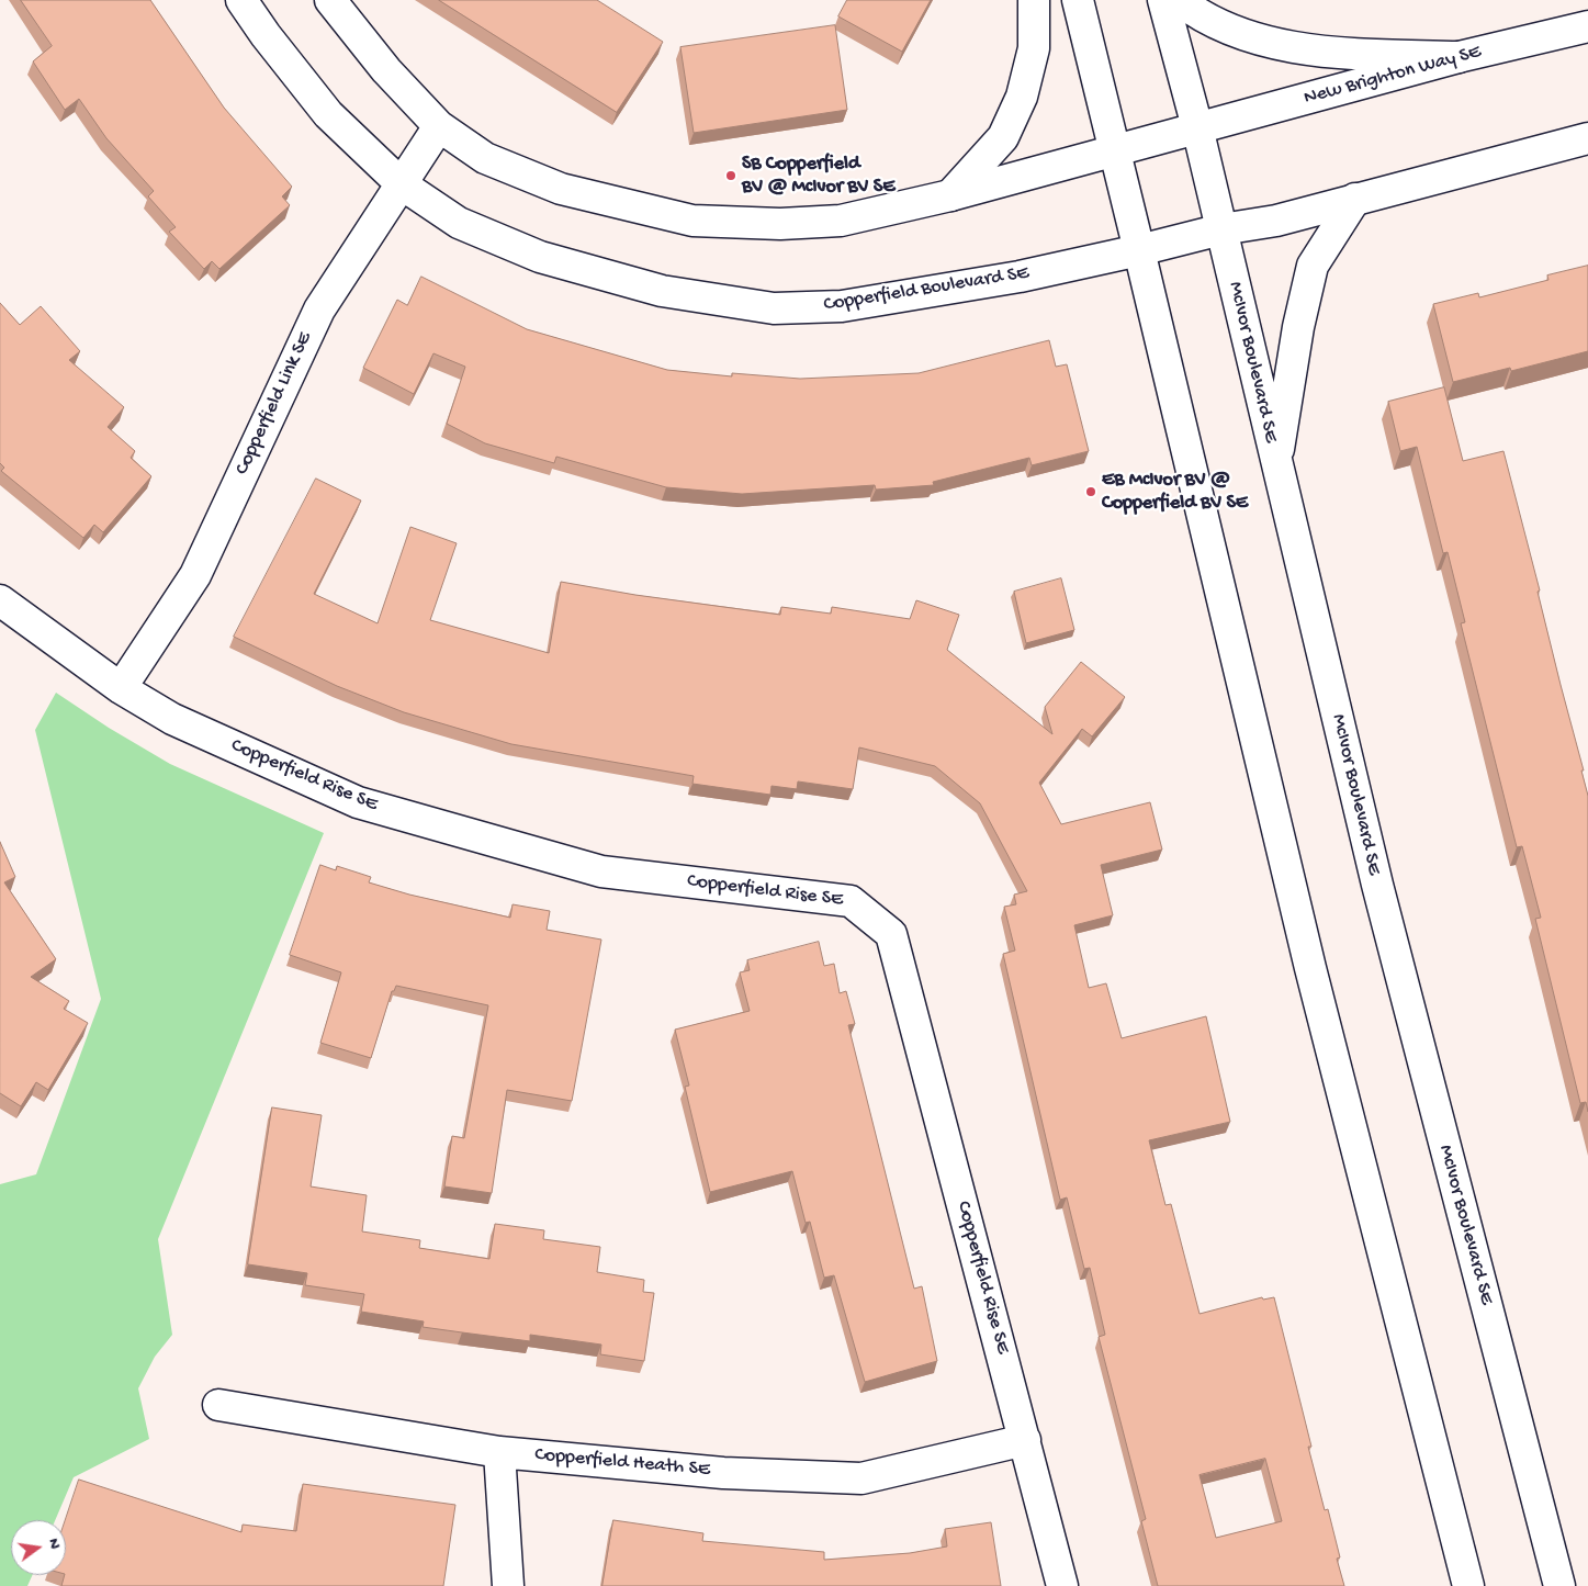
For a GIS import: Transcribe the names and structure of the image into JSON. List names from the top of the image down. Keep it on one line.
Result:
{"streets":{"street":["New Brighton Way SE","Copperfield Boulevard SE","McIvor Boulevard SE","Copperfield Link SE","Copperfield Rise SE","Copperfield Heath SE"]},"crossings":[["New Brighton Way SE","McIvor Boulevard SE"],["Copperfield Boulevard SE","McIvor Boulevard SE"],["Copperfield Boulevard SE","Copperfield Link SE"],["Copperfield Link SE","Copperfield Rise SE"],["Copperfield Rise SE","Copperfield Heath SE"]],"places":["SB Copperfield BV @ McIvor BV SE","EB McIvor BV @ Copperfield BV SE"],"north":"right"}
